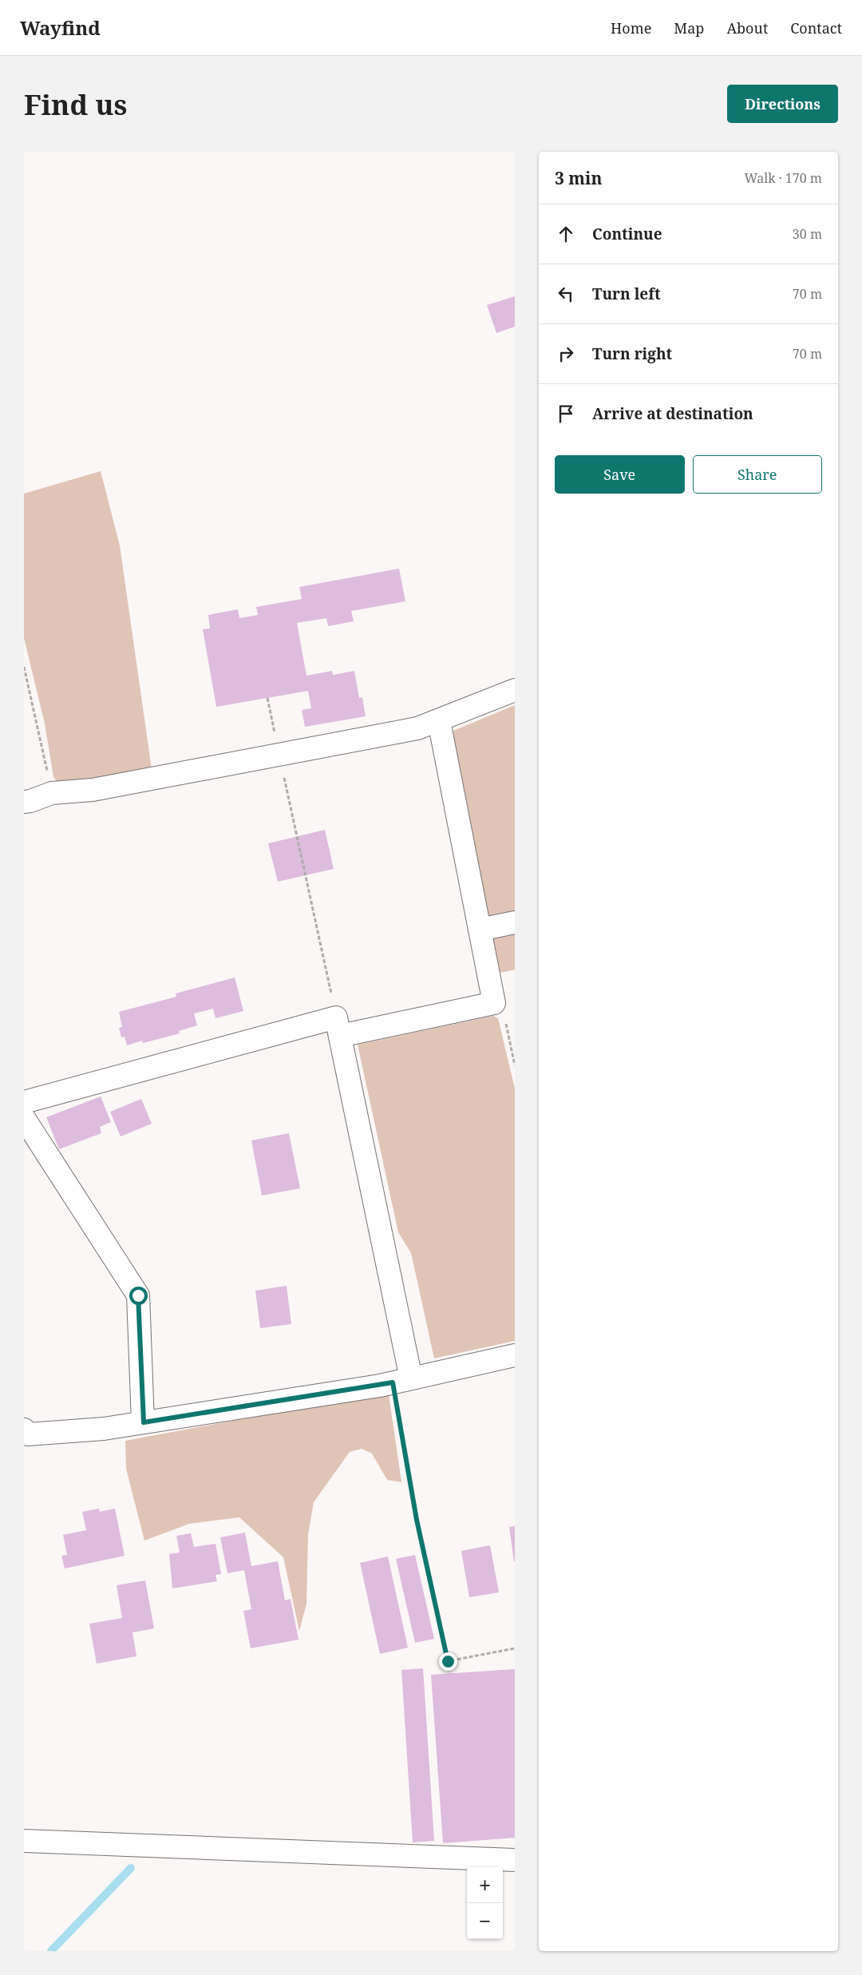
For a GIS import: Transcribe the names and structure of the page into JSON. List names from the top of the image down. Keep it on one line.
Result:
{"page":{"header":"Wayfind","nav":["Home","Map","About","Contact"],"buttons":["Directions",["Save","Share"]],"title":"Find us","heading":["3 min","Walk · 170 m"],"list":[["Continue","30 m"],["Turn left","70 m"],["Turn right","70 m"],"Arrive at destination"],"map_buttons":["+","−"]}}
